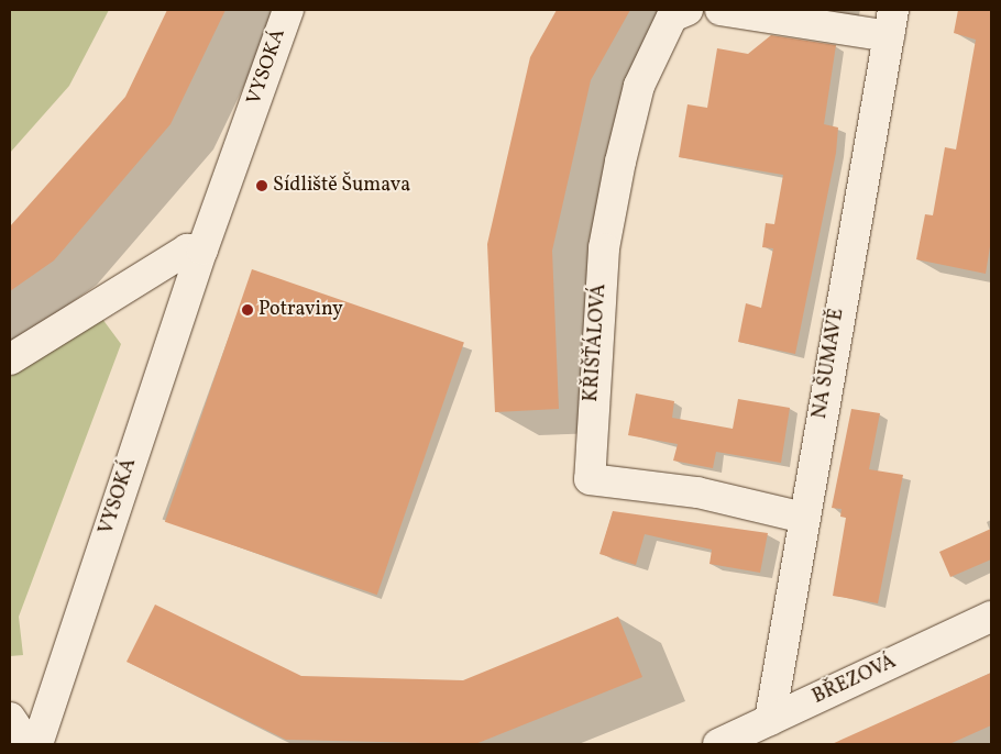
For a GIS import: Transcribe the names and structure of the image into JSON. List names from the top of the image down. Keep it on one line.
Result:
{"streets":{"street":["VYSOKÁ","KŘIŠŤÁLOVÁ","NA ŠUMAVĚ","BŘEZOVÁ"]},"crossings":[["KŘIŠŤÁLOVÁ","NA ŠUMAVĚ"],["NA ŠUMAVĚ","BŘEZOVÁ"]],"places":["Sídliště Šumava","Potraviny"]}
